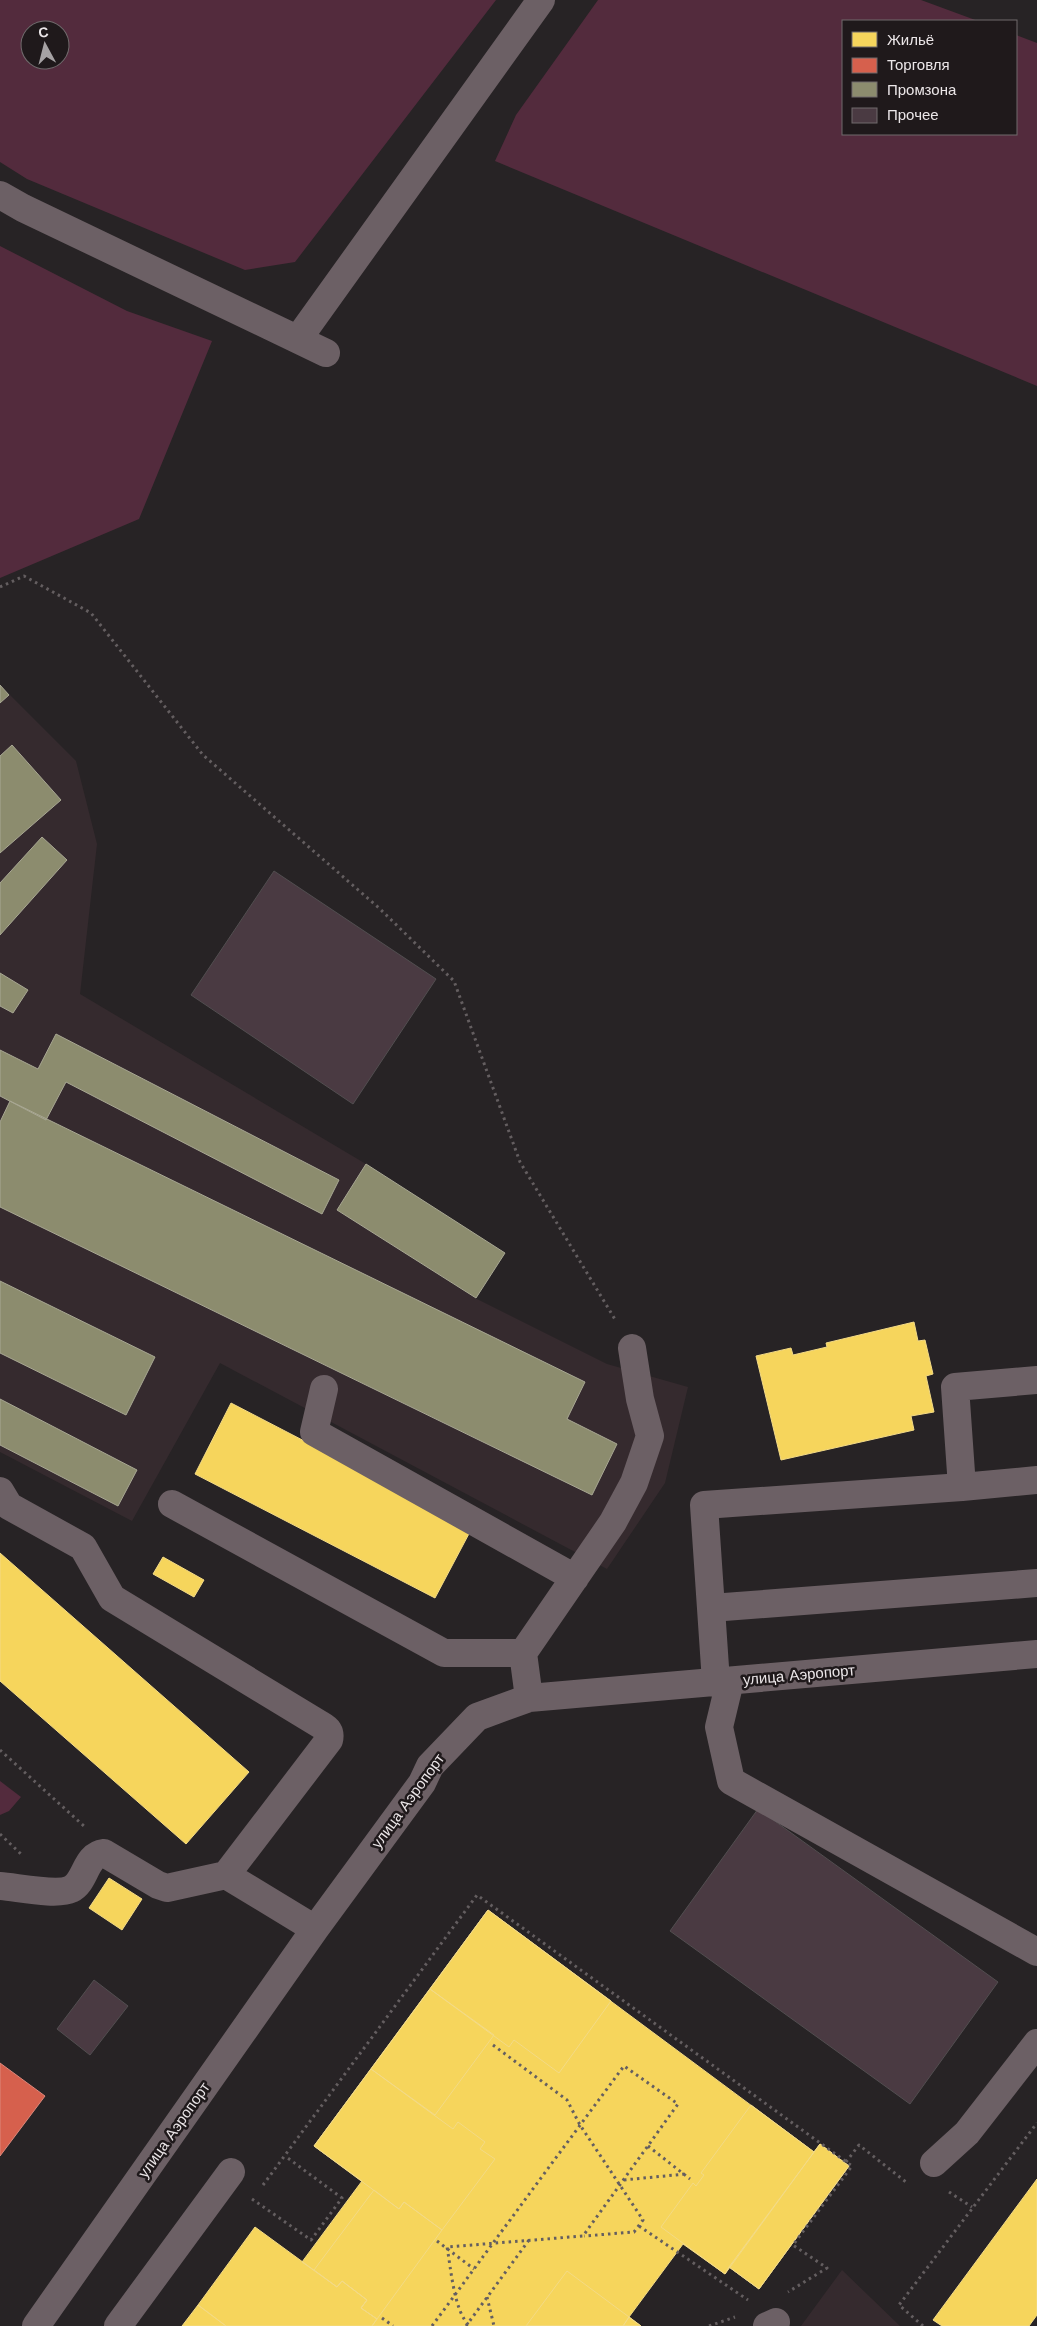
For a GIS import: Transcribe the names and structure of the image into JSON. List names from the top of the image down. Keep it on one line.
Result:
{"streets":{"street":["улица Аэропорт"]},"legend":["Жильё","Торговля","Промзона","Прочее"],"north":"top"}
